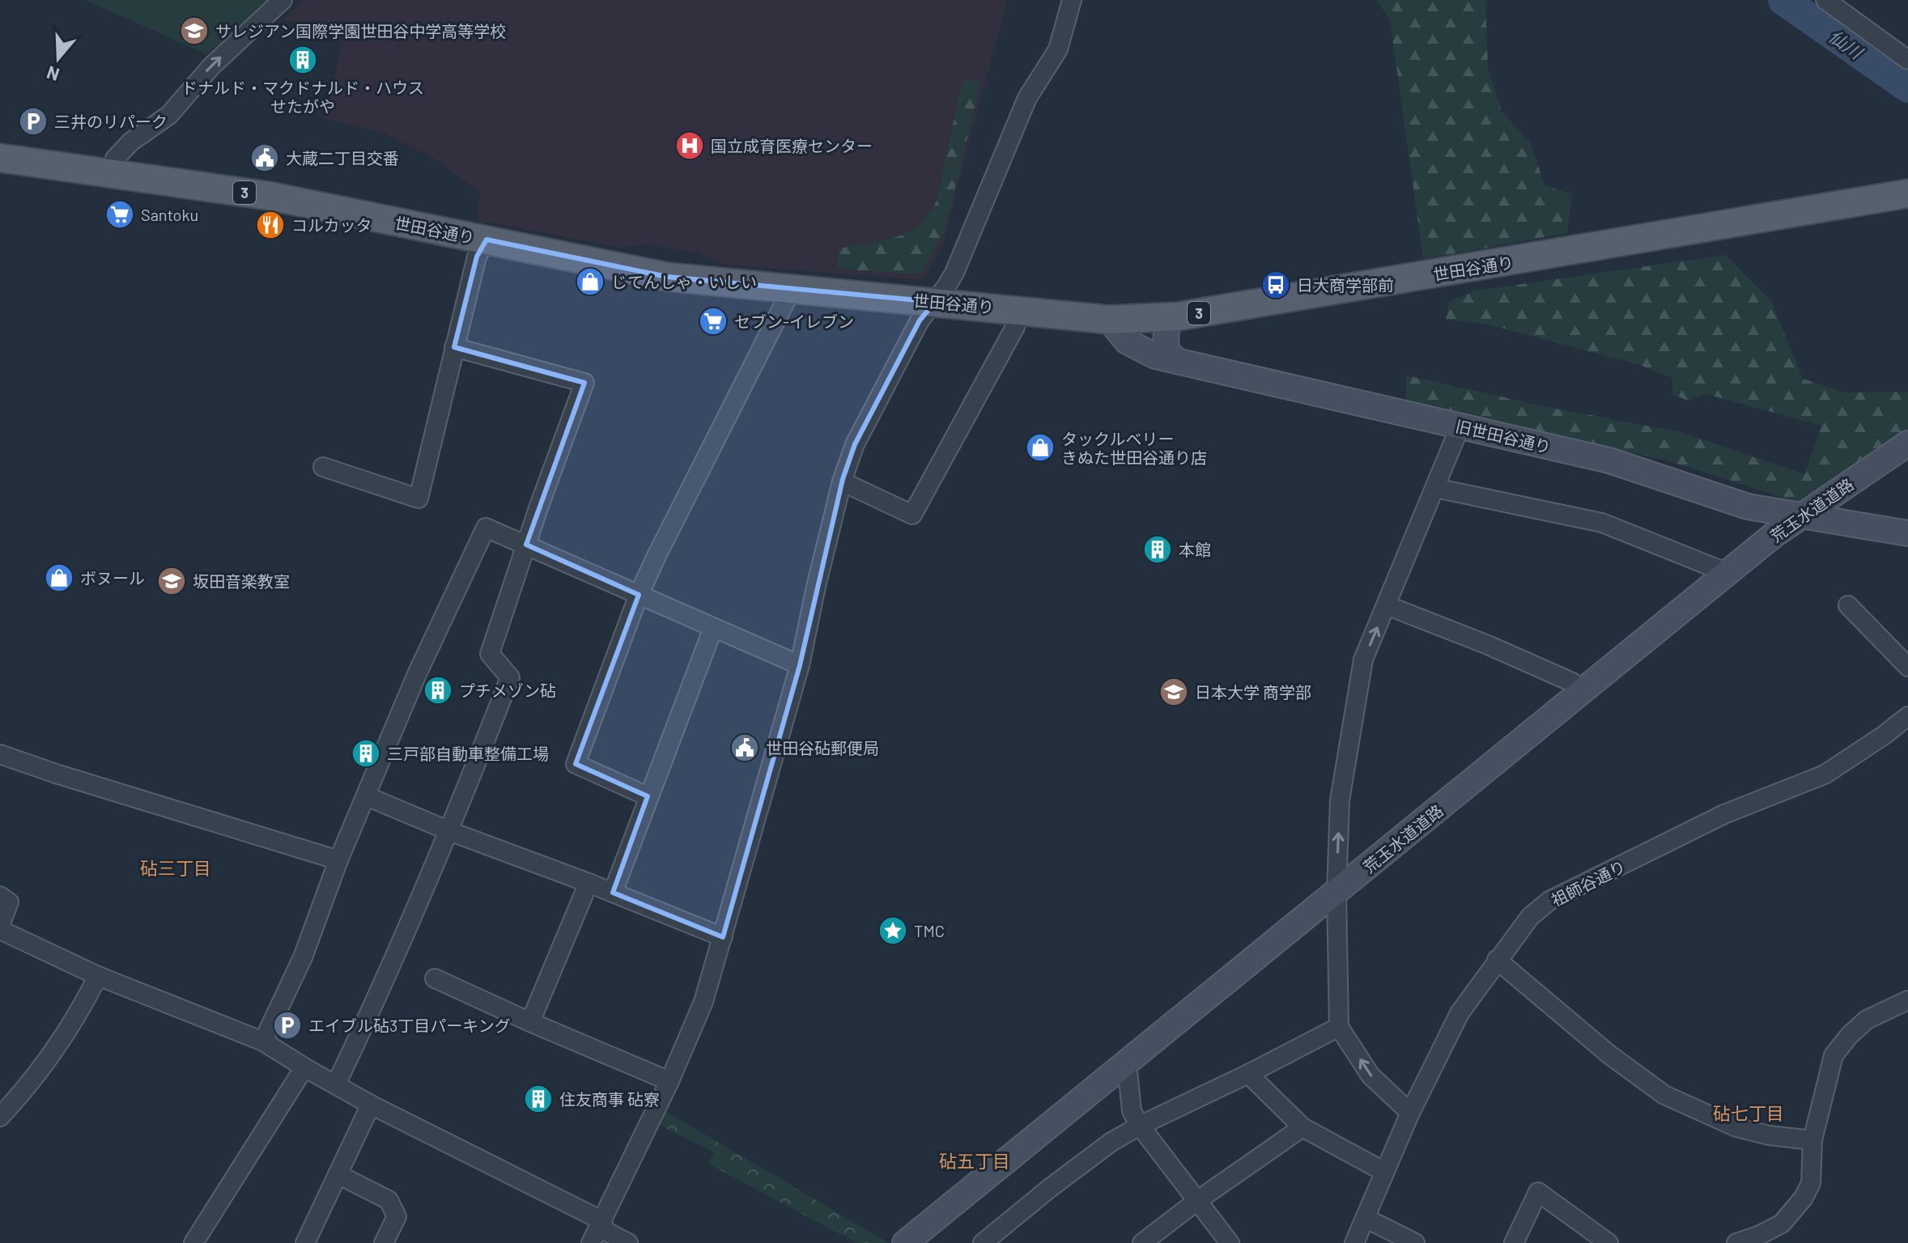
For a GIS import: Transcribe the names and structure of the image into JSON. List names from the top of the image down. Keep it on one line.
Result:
{"streets":{"main road":["3","世田谷通り","旧世田谷通り","荒玉水道道路"],"street":["祖師谷通り"]},"crossings":[["世田谷通り","旧世田谷通り"],["旧世田谷通り","荒玉水道道路"]],"districts":["砧三丁目","砧七丁目","砧五丁目"],"water":["仙川"],"places":{"school or university":["サレジアン国際学園世田谷中学高等学校","坂田音楽教室","日本大学 商学部"],"building":["ドナルド・マクドナルド・ハウス せたがや","本館","プチメゾン砧","三戸部自動車整備工場","住友商事 砧寮"],"parking":["三井のリパーク","エイブル砧3丁目パーキング"],"hospital":["国立成育医療センター"],"public building":["大蔵二丁目交番","世田谷砧郵便局"],"supermarket":["Santoku","セブン-イレブン"],"restaurant":["コルカッタ"],"shop":["じてんしゃ・いしい","タックルベリー きぬた世田谷通り店","ボヌール"],"bus stop":["日大商学部前"],"place":["TMC"]},"north":"bottom"}
